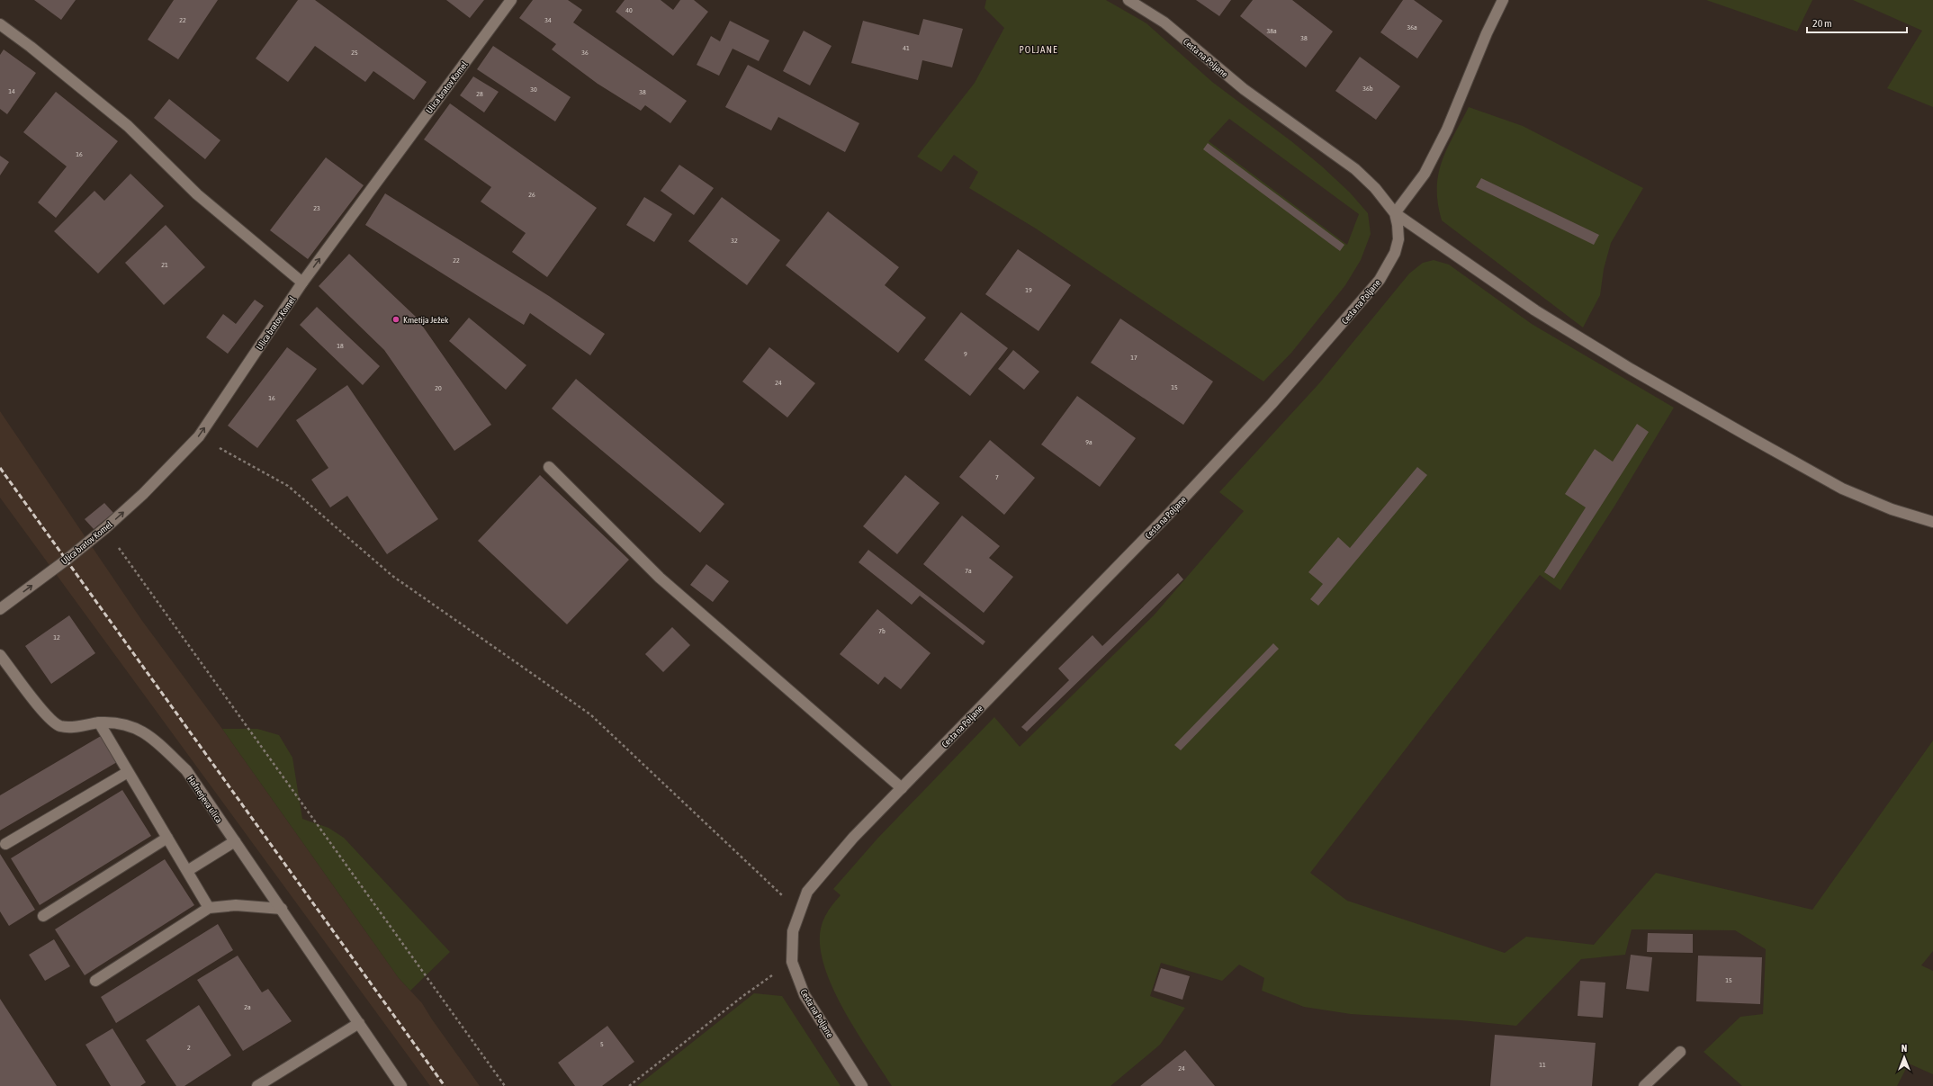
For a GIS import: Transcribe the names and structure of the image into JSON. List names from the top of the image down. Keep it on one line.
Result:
{"streets":{"street":["Cesta na Poljane","Ulica bratov Komel","Hafnerjeva ulica"]},"one_way":["Ulica bratov Komel"],"districts":["POLJANE"],"places":["Kmetija Ježek"],"house_numbers":["40","22","34","36a","38a","38","41","25","36","36b","30","14","38","28","16","26","23","32","22","21","19","18","9","17","24","15","20","16","9a","7","7a","7b","12","15","2a","5","2","11","24"],"scale_bar":"20 m","north":"top"}
